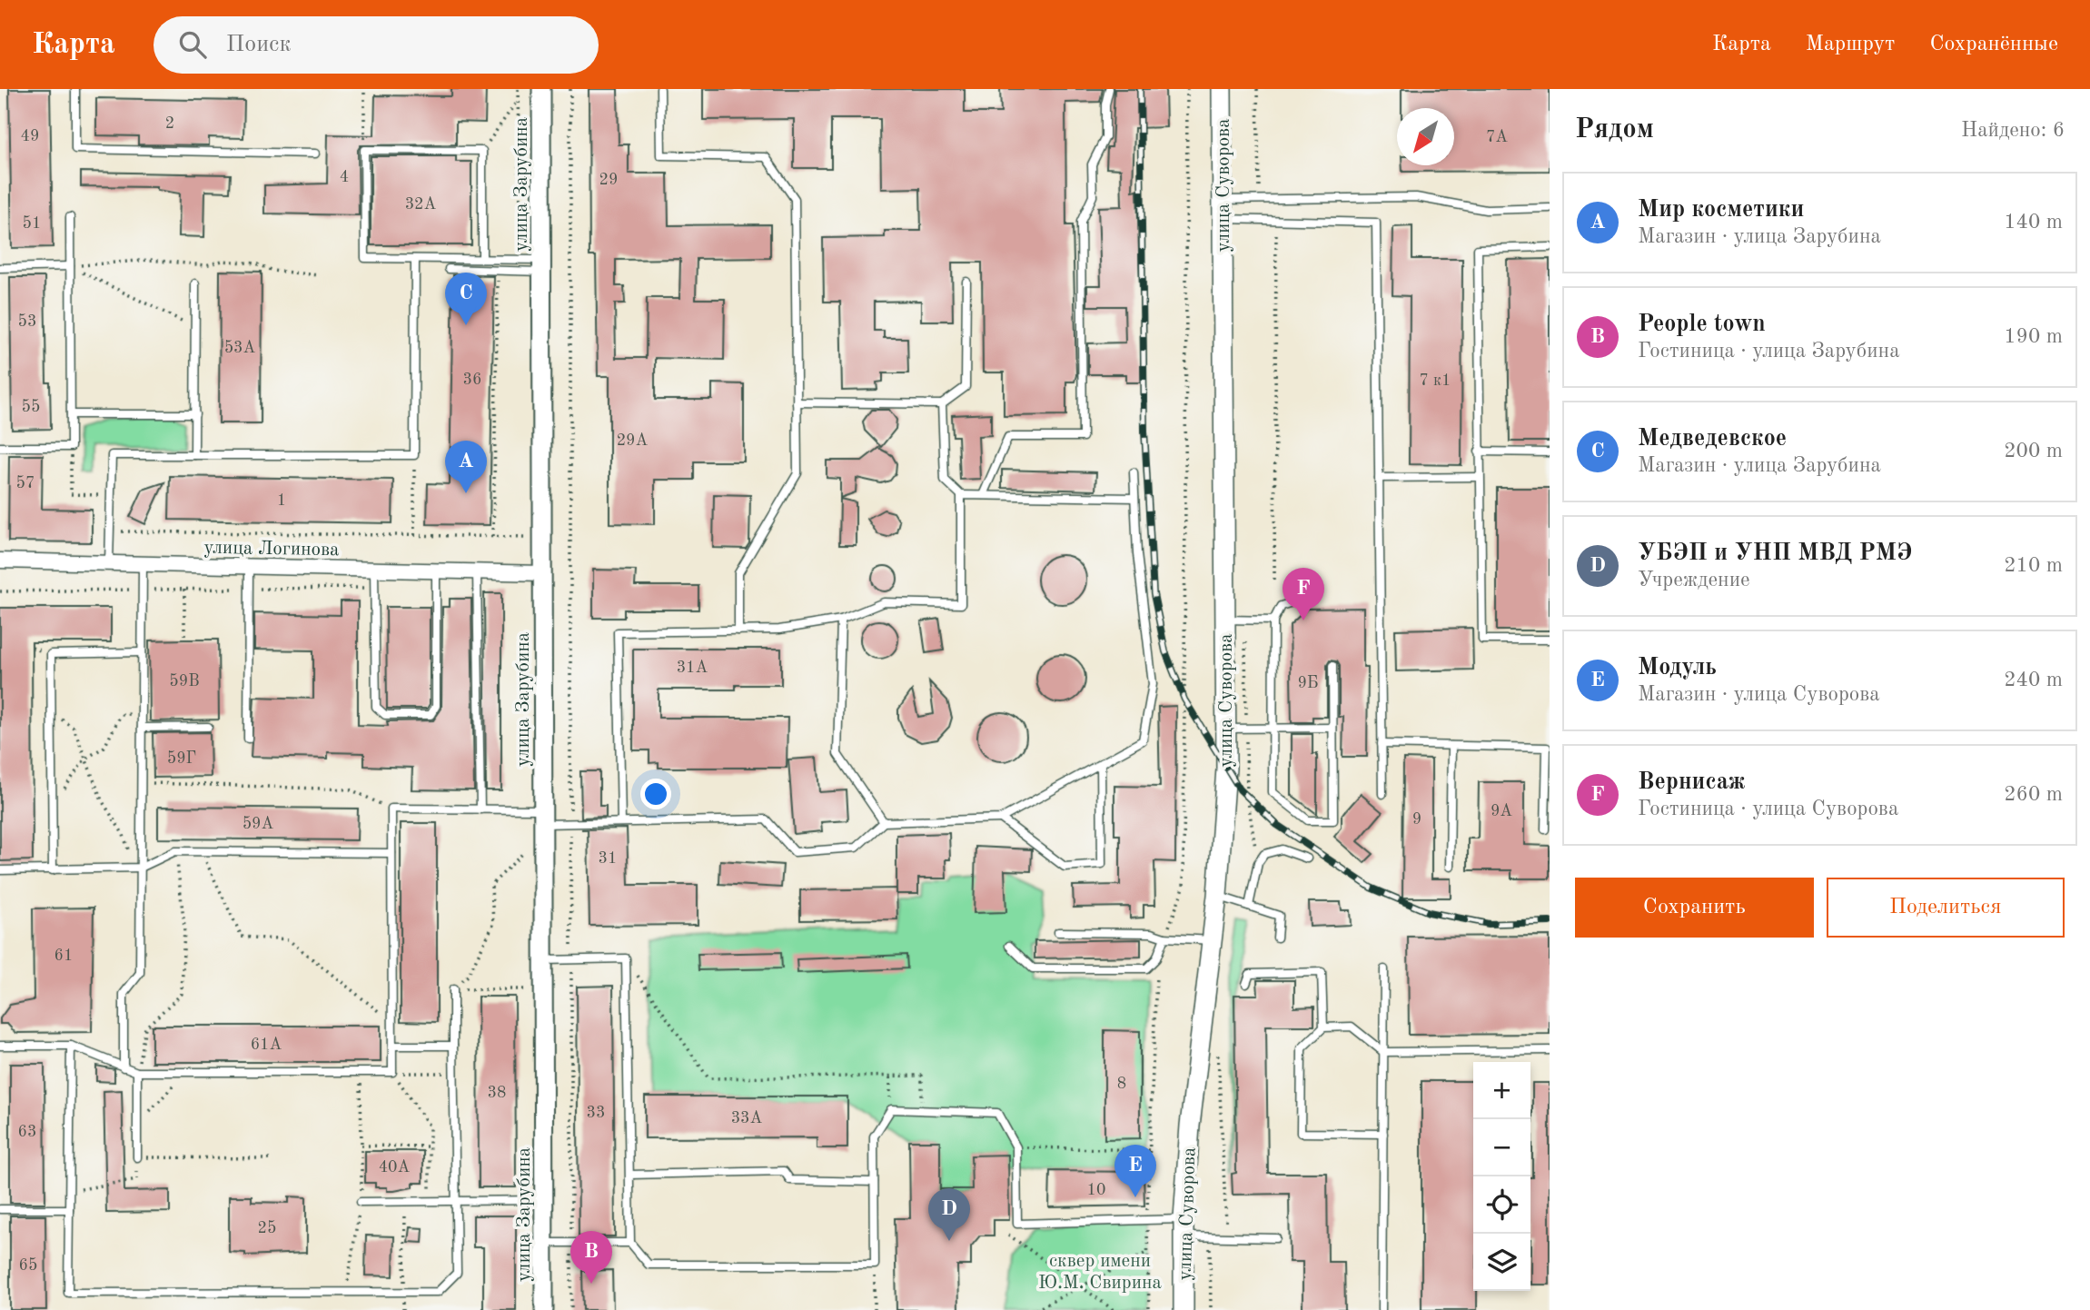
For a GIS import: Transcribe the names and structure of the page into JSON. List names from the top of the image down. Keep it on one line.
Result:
{"streets":{"main road":["улица Суворова"],"street":["улица Зарубина","улица Логинова"]},"crossings":[["улица Зарубина","улица Логинова"]],"parks":["сквер имени Ю.М. Свирина"],"house_numbers":["2","49","7А","4","29","32А","51","53","53А","36","7 к1","55","29А","57","1","31А","59В","9Б","59Г","9А","9","59А","31","61","61А","8","38","33","33А","63","40А","10","25","65"],"north":"bottom left","page":{"header":"Карта","search":"Поиск","nav":["Карта","Маршрут","Сохранённые"],"heading":["Рядом","Найдено: 6"],"list":[{"mark":"A","name":"Мир косметики","note":"Магазин · улица Зарубина","value":"140 m"},{"mark":"B","name":"People town","note":"Гостиница · улица Зарубина","value":"190 m"},{"mark":"C","name":"Медведевское","note":"Магазин · улица Зарубина","value":"200 m"},{"mark":"D","name":"УБЭП и УНП МВД РМЭ","note":"Учреждение","value":"210 m"},{"mark":"E","name":"Модуль","note":"Магазин · улица Суворова","value":"240 m"},{"mark":"F","name":"Вернисаж","note":"Гостиница · улица Суворова","value":"260 m"}],"pins":["C","A","F","E","D","B"],"buttons":["Сохранить","Поделиться"],"map_buttons":["+","−"]}}
